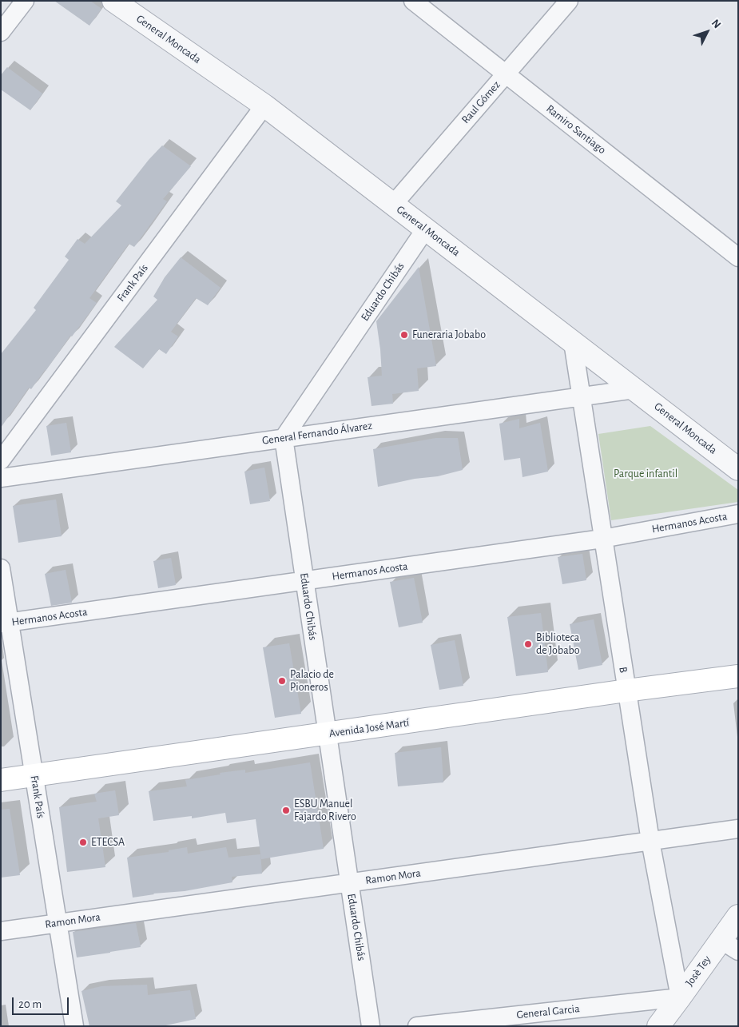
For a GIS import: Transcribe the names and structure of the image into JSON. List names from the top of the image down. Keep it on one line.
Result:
{"streets":{"main road":["Avenida José Martí"],"street":["General Moncada","Raul Gómez","Ramiro Santiago","Frank País","Eduardo Chibás","General Fernando Álvarez","Hermanos Acosta","B","Ramon Mora","Josè Tey","General Garcia"]},"crossings":[["General Moncada","Raul Gómez"],["General Moncada","Frank País"],["General Moncada","Eduardo Chibás"],["General Moncada","General Fernando Álvarez"],["General Moncada","B"],["Raul Gómez","Ramiro Santiago"],["Frank País","Hermanos Acosta"],["Frank País","Avenida José Martí"],["Frank País","Ramon Mora"],["Eduardo Chibás","General Fernando Álvarez"],["Eduardo Chibás","Hermanos Acosta"],["Eduardo Chibás","Avenida José Martí"],["Eduardo Chibás","Ramon Mora"],["General Fernando Álvarez","B"],["Hermanos Acosta","B"],["B","Avenida José Martí"],["B","Ramon Mora"],["B","Josè Tey"],["B","General Garcia"],["Josè Tey","General Garcia"]],"parks":["Parque infantil"],"places":["Funeraria Jobabo","Biblioteca de Jobabo","Palacio de Pioneros","ESBU Manuel Fajardo Rivero","ETECSA"],"scale_bar":"20 m","north":"top right"}
